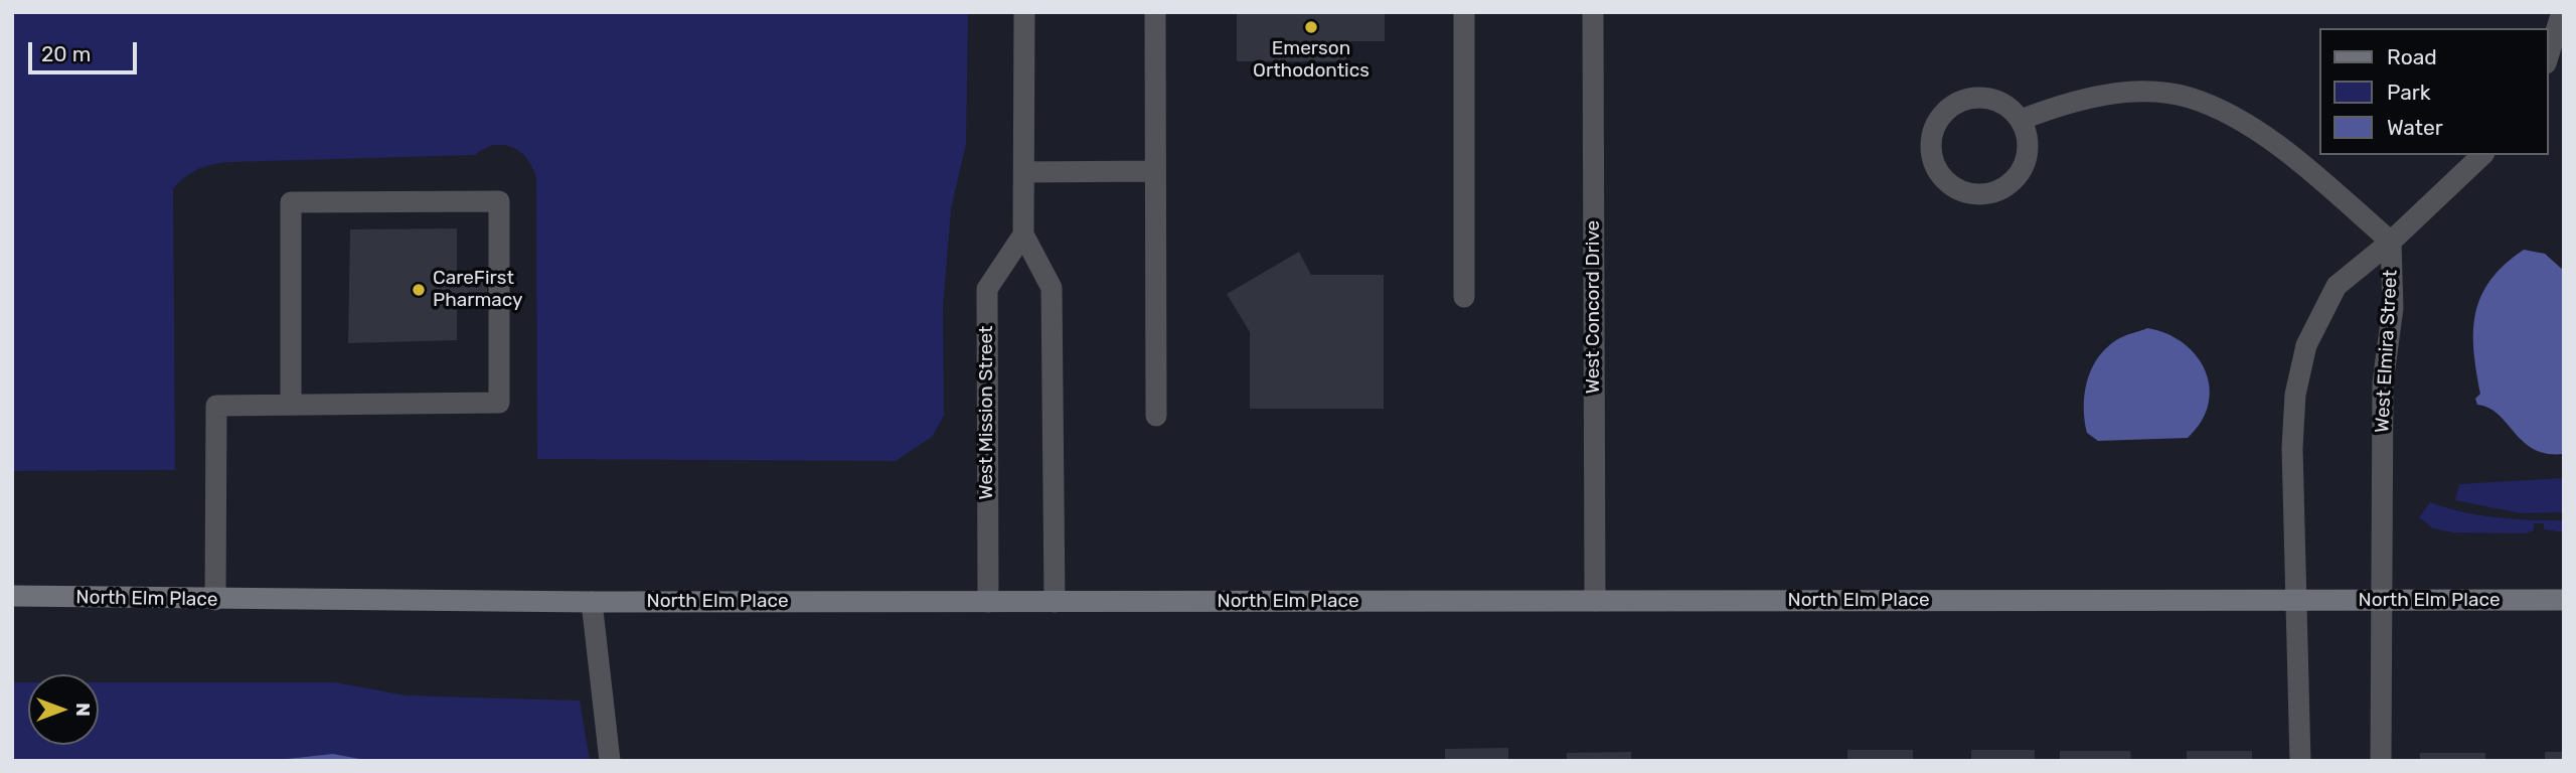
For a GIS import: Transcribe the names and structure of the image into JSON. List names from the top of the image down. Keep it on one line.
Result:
{"streets":{"main road":["North Elm Place"],"street":["West Concord Drive","West Elmira Street","West Mission Street"]},"crossings":[["West Concord Drive","North Elm Place"],["West Elmira Street","North Elm Place"],["West Mission Street","North Elm Place"]],"places":["Emerson Orthodontics","CareFirst Pharmacy"],"legend":["Road","Park","Water"],"scale_bar":"20 m","north":"right"}
